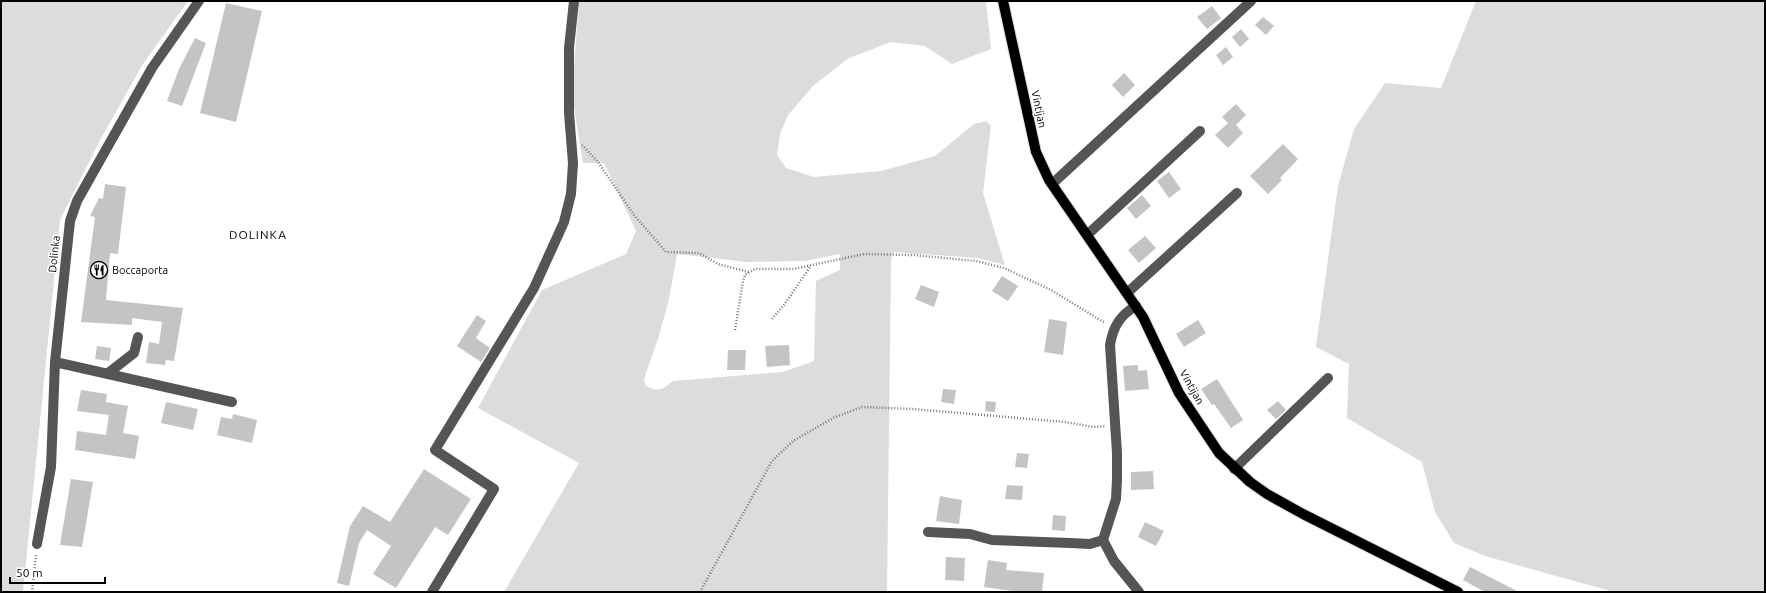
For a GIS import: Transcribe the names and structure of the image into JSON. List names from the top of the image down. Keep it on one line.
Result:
{"streets":{"main road":["Vintijan"],"street":["Dolinka"]},"districts":["DOLINKA"],"places":{"restaurant":["Boccaporta"]},"scale_bar":"50 m"}
